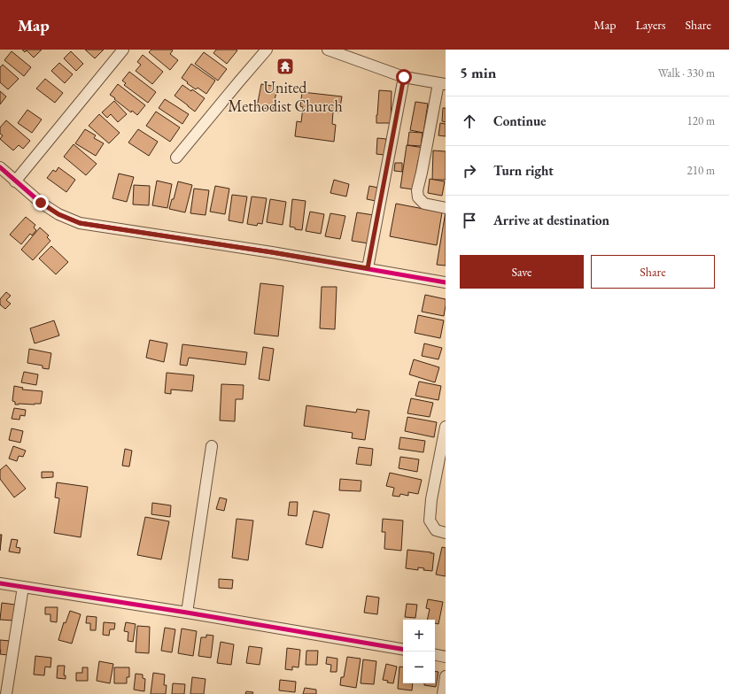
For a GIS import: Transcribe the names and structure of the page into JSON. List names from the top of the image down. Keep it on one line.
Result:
{"places":{"temple":["United Methodist Church"]},"page":{"header":"Map","nav":["Map","Layers","Share"],"heading":["5 min","Walk · 330 m"],"list":[["Continue","120 m"],["Turn right","210 m"],"Arrive at destination"],"buttons":["Save","Share"],"map_buttons":["+","−"]}}
